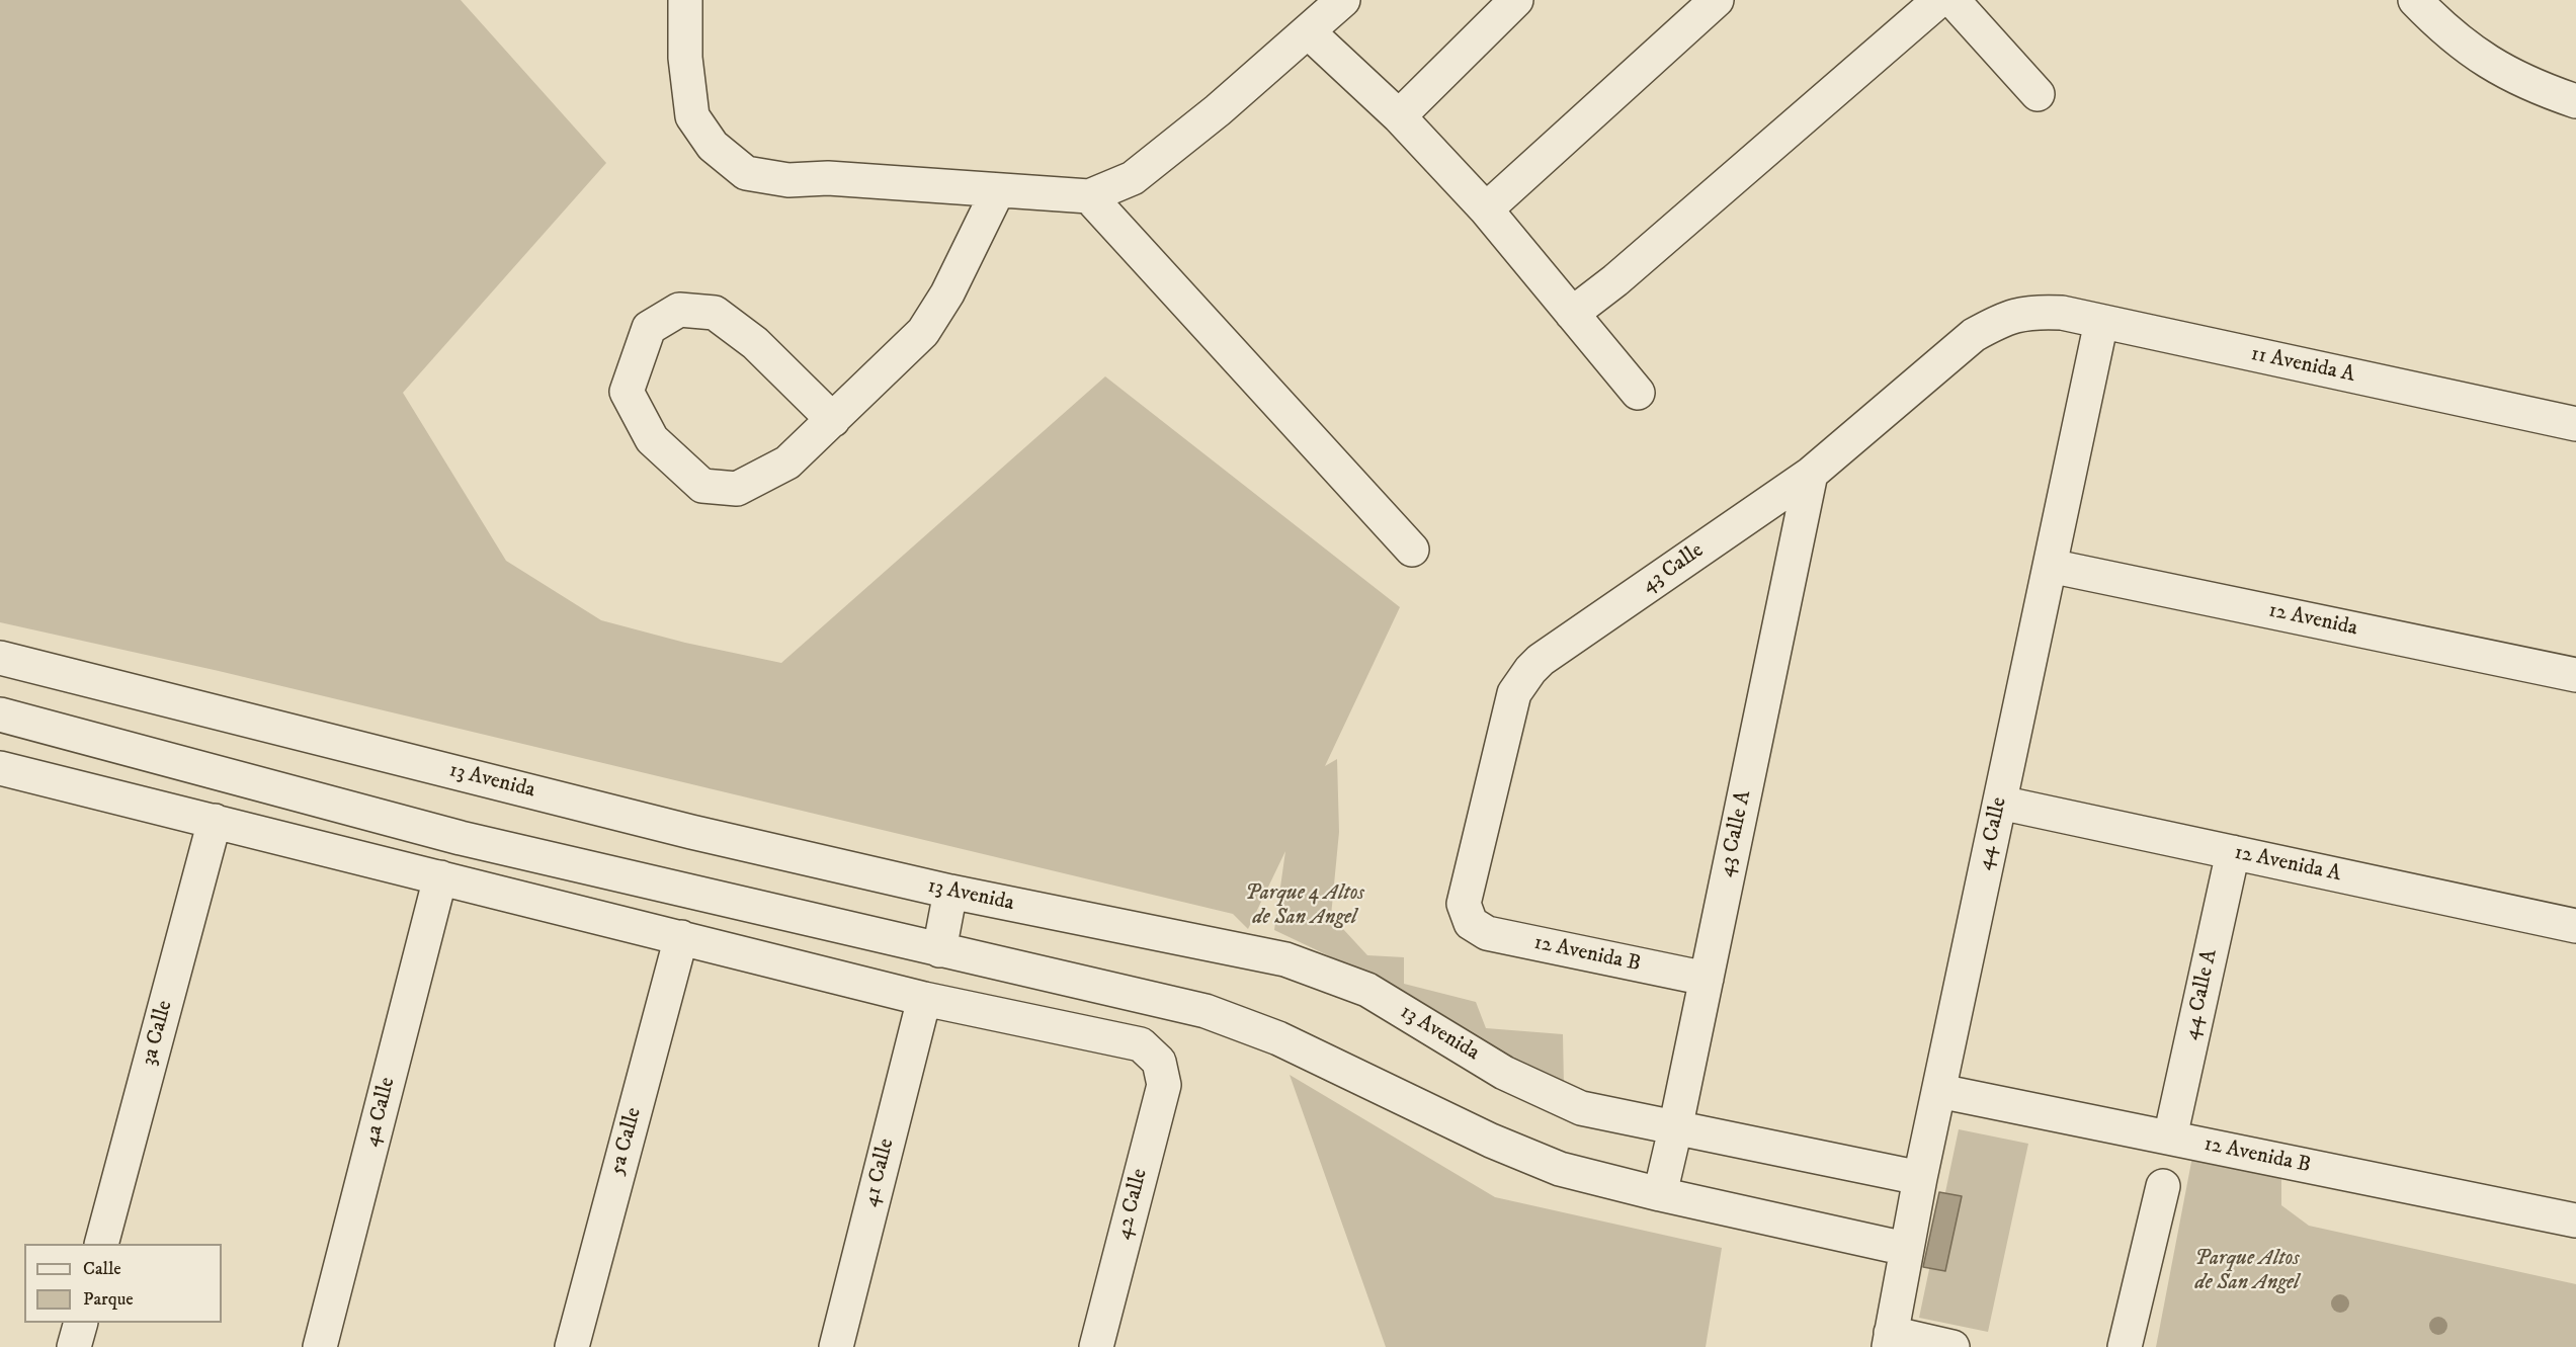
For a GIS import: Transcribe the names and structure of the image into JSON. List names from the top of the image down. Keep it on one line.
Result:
{"streets":{"street":["11 Avenida A","43 Calle","12 Avenida","13 Avenida","43 Calle A","44 Calle","12 Avenida A","12 Avenida B","44 Calle A","3a Calle","4a Calle","5a Calle","41 Calle","42 Calle"]},"crossings":[["11 Avenida A","43 Calle"],["11 Avenida A","44 Calle"],["43 Calle","43 Calle A"],["43 Calle","12 Avenida B"],["12 Avenida","44 Calle"],["13 Avenida","43 Calle A"],["13 Avenida","44 Calle"],["43 Calle A","12 Avenida B"],["44 Calle","12 Avenida A"],["44 Calle","12 Avenida B"],["12 Avenida A","44 Calle A"],["12 Avenida B","44 Calle A"],["41 Calle","42 Calle"]],"parks":["Parque 4 Altos de San Angel","Parque Altos de San Angel"],"legend":["Calle","Parque"]}
